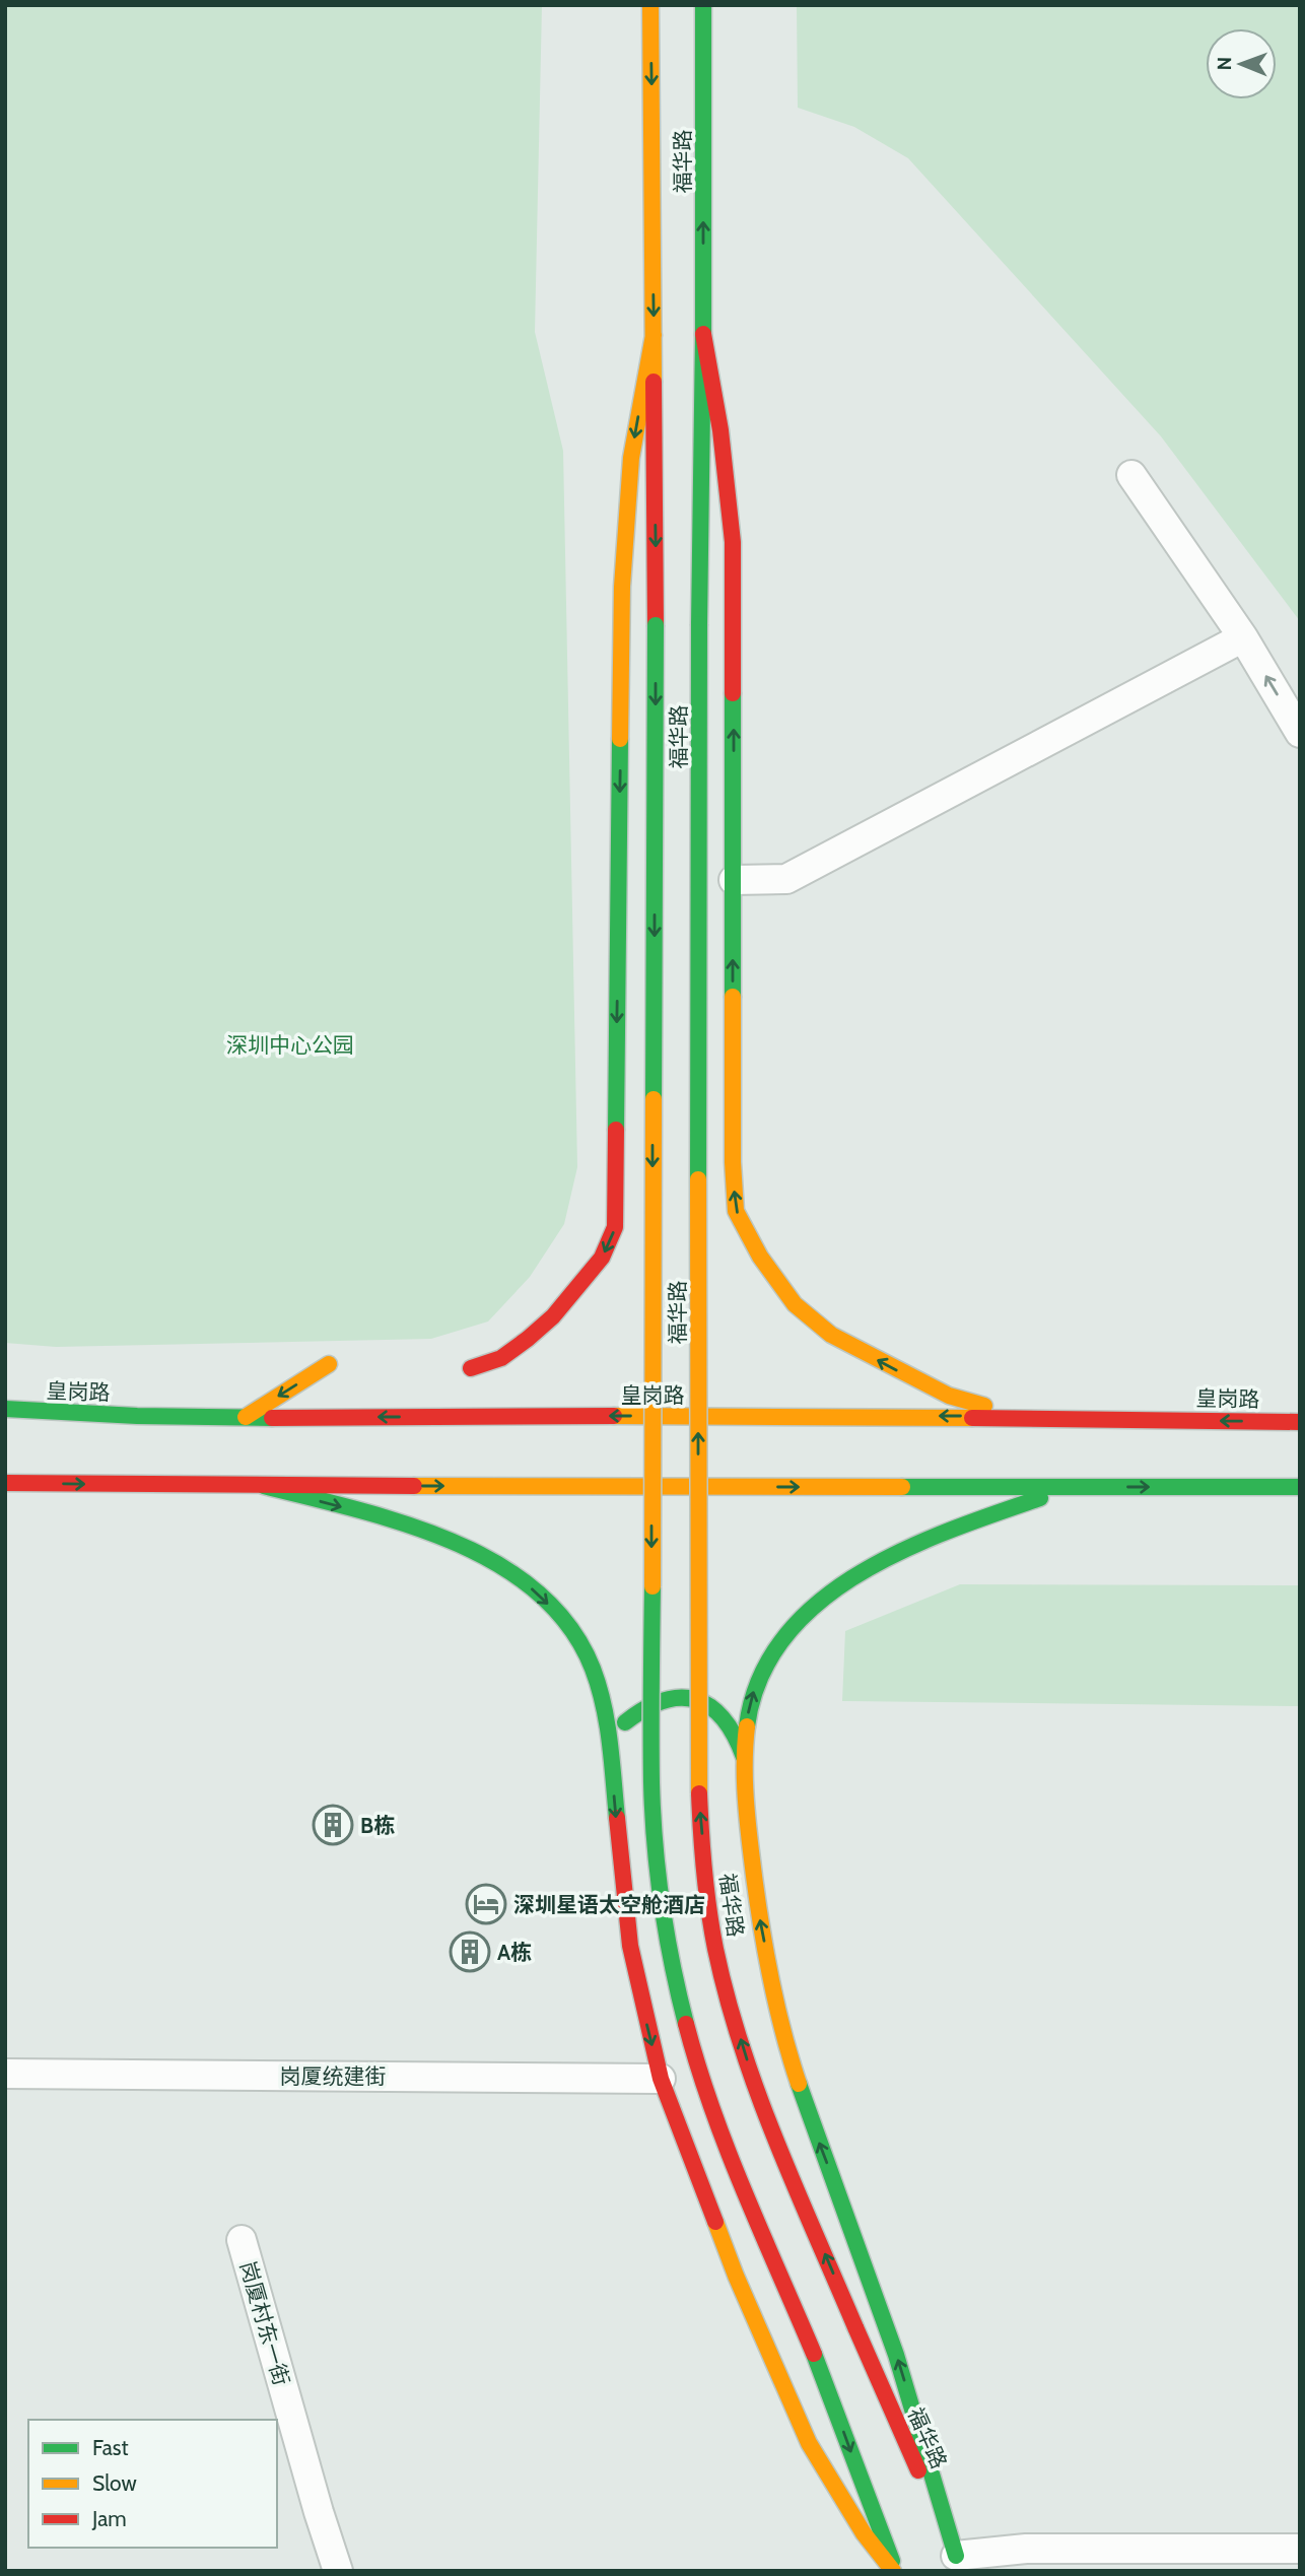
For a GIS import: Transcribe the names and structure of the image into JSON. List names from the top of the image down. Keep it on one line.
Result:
{"streets":{"main road":["福华路","皇岗路"],"street":["岗厦统建街","岗厦村东一街"]},"parks":["深圳中心公园"],"places":{"building":["B栋","A栋"],"hotel":["深圳星语太空舱酒店"]},"legend":["Fast","Slow","Jam"],"north":"left"}
